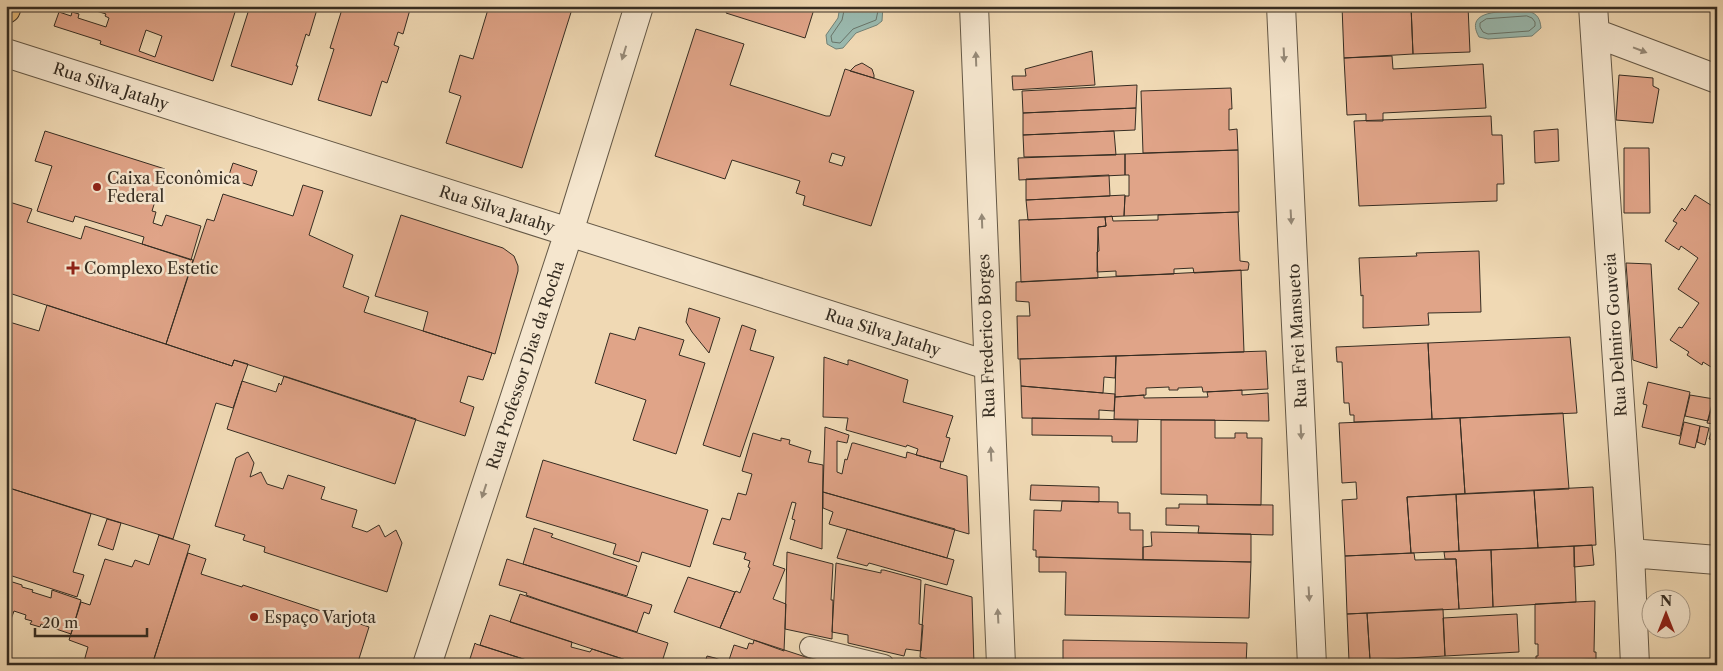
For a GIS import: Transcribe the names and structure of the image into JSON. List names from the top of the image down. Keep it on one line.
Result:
{"streets":{"street":["Rua Silva Jatahy","Rua Delmiro Gouveia","Rua Frederico Borges","Rua Frei Mansueto","Rua Professor Dias da Rocha"]},"crossings":[["Rua Silva Jatahy","Rua Frederico Borges"],["Rua Silva Jatahy","Rua Professor Dias da Rocha"]],"one_way":["Rua Frederico Borges","Rua Frei Mansueto","Rua Professor Dias da Rocha"],"places":{"other":["Caixa Econômica Federal","Espaço Varjota"],"health":["Complexo Estetic"]},"scale_bar":"20 m","north":"top"}
